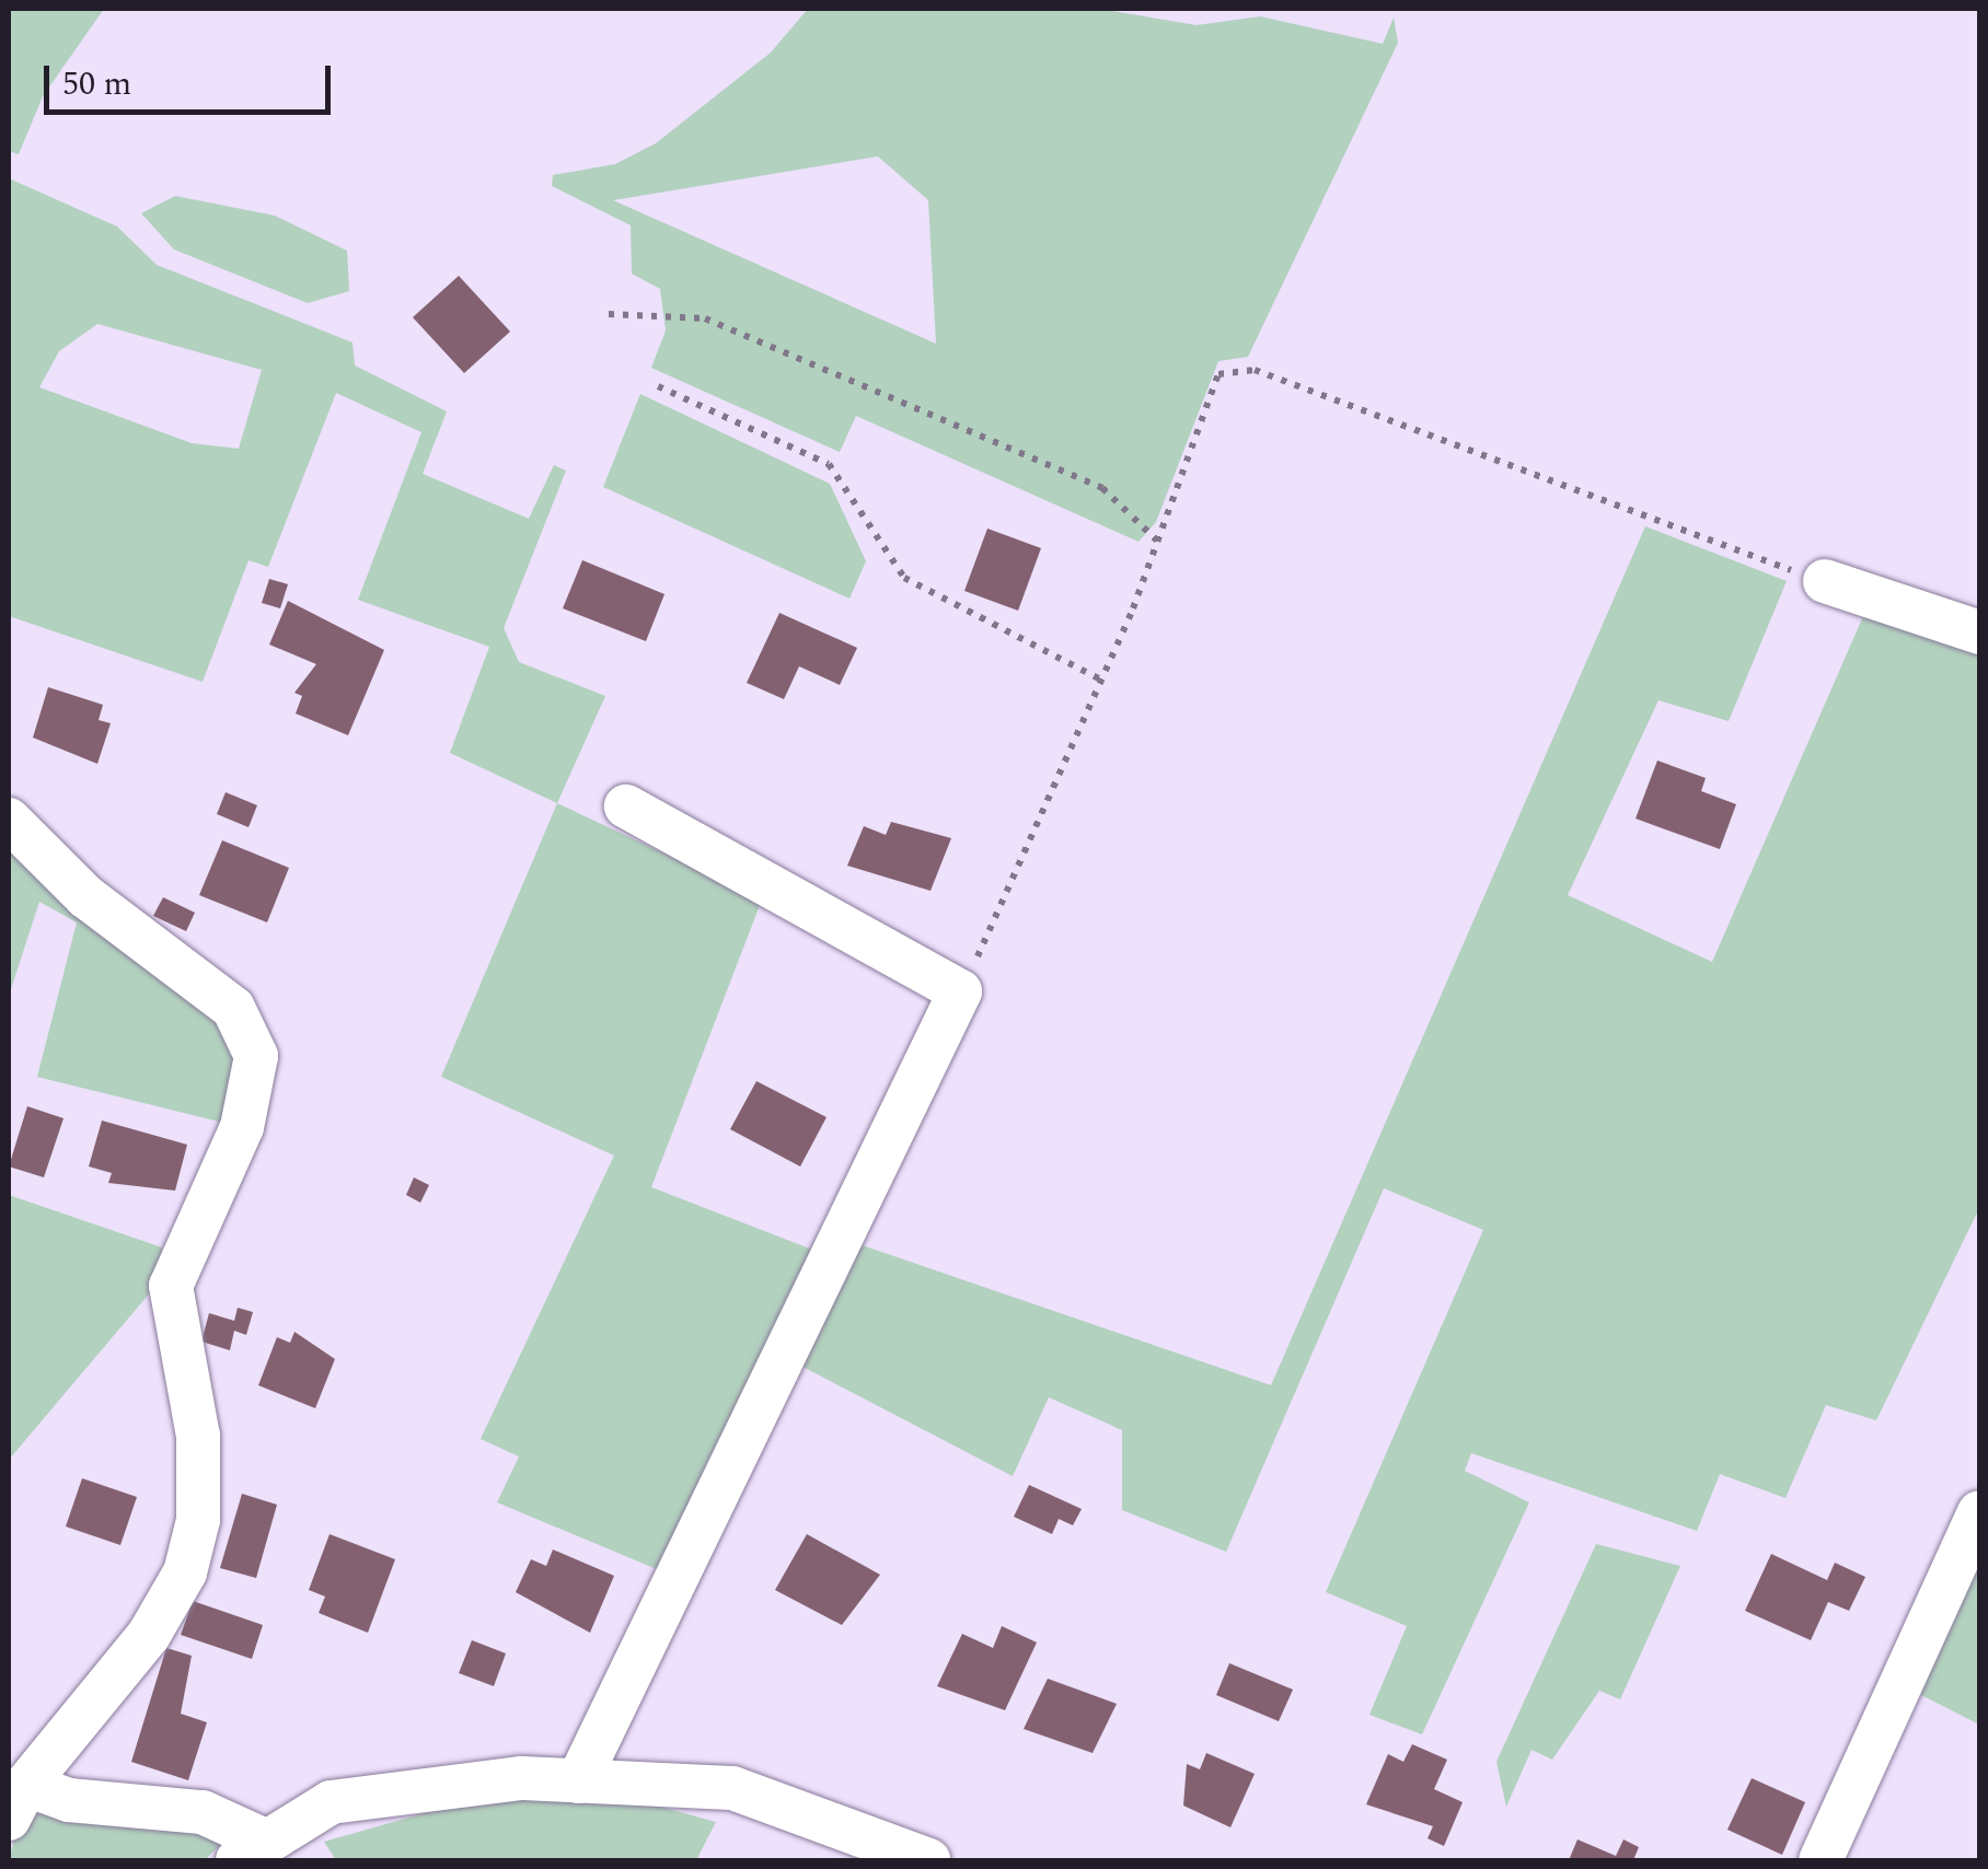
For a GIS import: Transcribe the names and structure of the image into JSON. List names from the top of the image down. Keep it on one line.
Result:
{"scale_bar":"50 m"}
